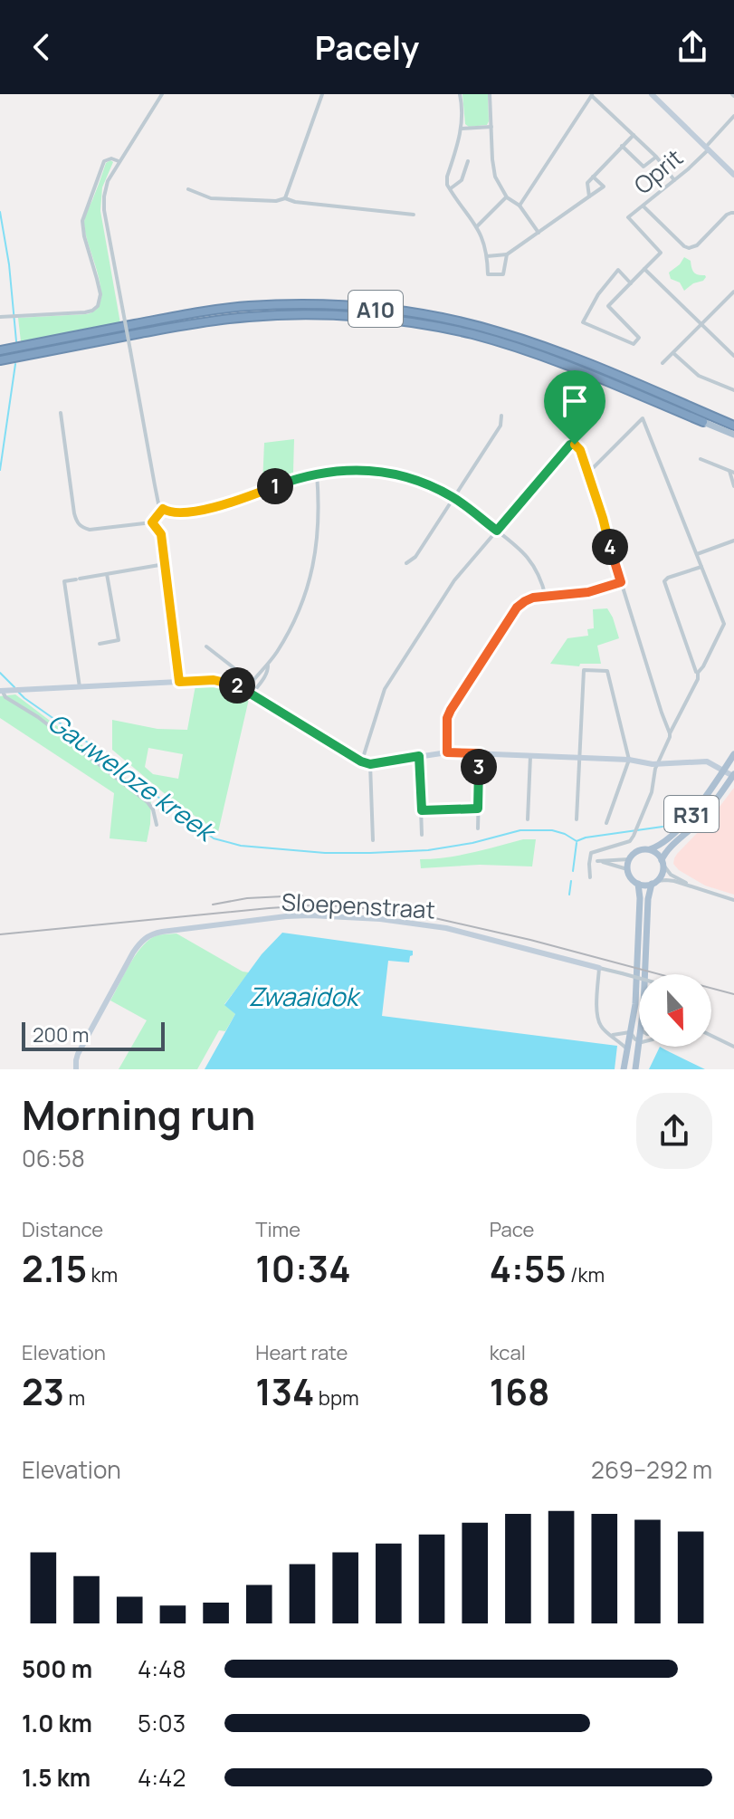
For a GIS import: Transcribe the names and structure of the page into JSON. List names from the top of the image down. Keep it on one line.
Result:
{"streets":{"highway":["A10"],"main road":["R31","Sloepenstraat"],"street":["Oprit"]},"water":["Gauweloze kreek","Zwaaidok"],"scale_bar":"200 m","north":"bottom","page":{"header":"Pacely","pins":["1","4","2","3"],"scale":"200 m","heading":["Morning run","06:58"],"stats":[["Distance","2.15 km"],["Time","10:34"],["Pace","4:55 /km"],["Elevation","23 m"],["Heart rate","134 bpm"],["kcal","168"]],"chart":["Elevation","269–292 m"],"list":[{"name":"500 m","note":"4:48"},{"name":"1.0 km","note":"5:03"},{"name":"1.5 km","note":"4:42"}]}}
